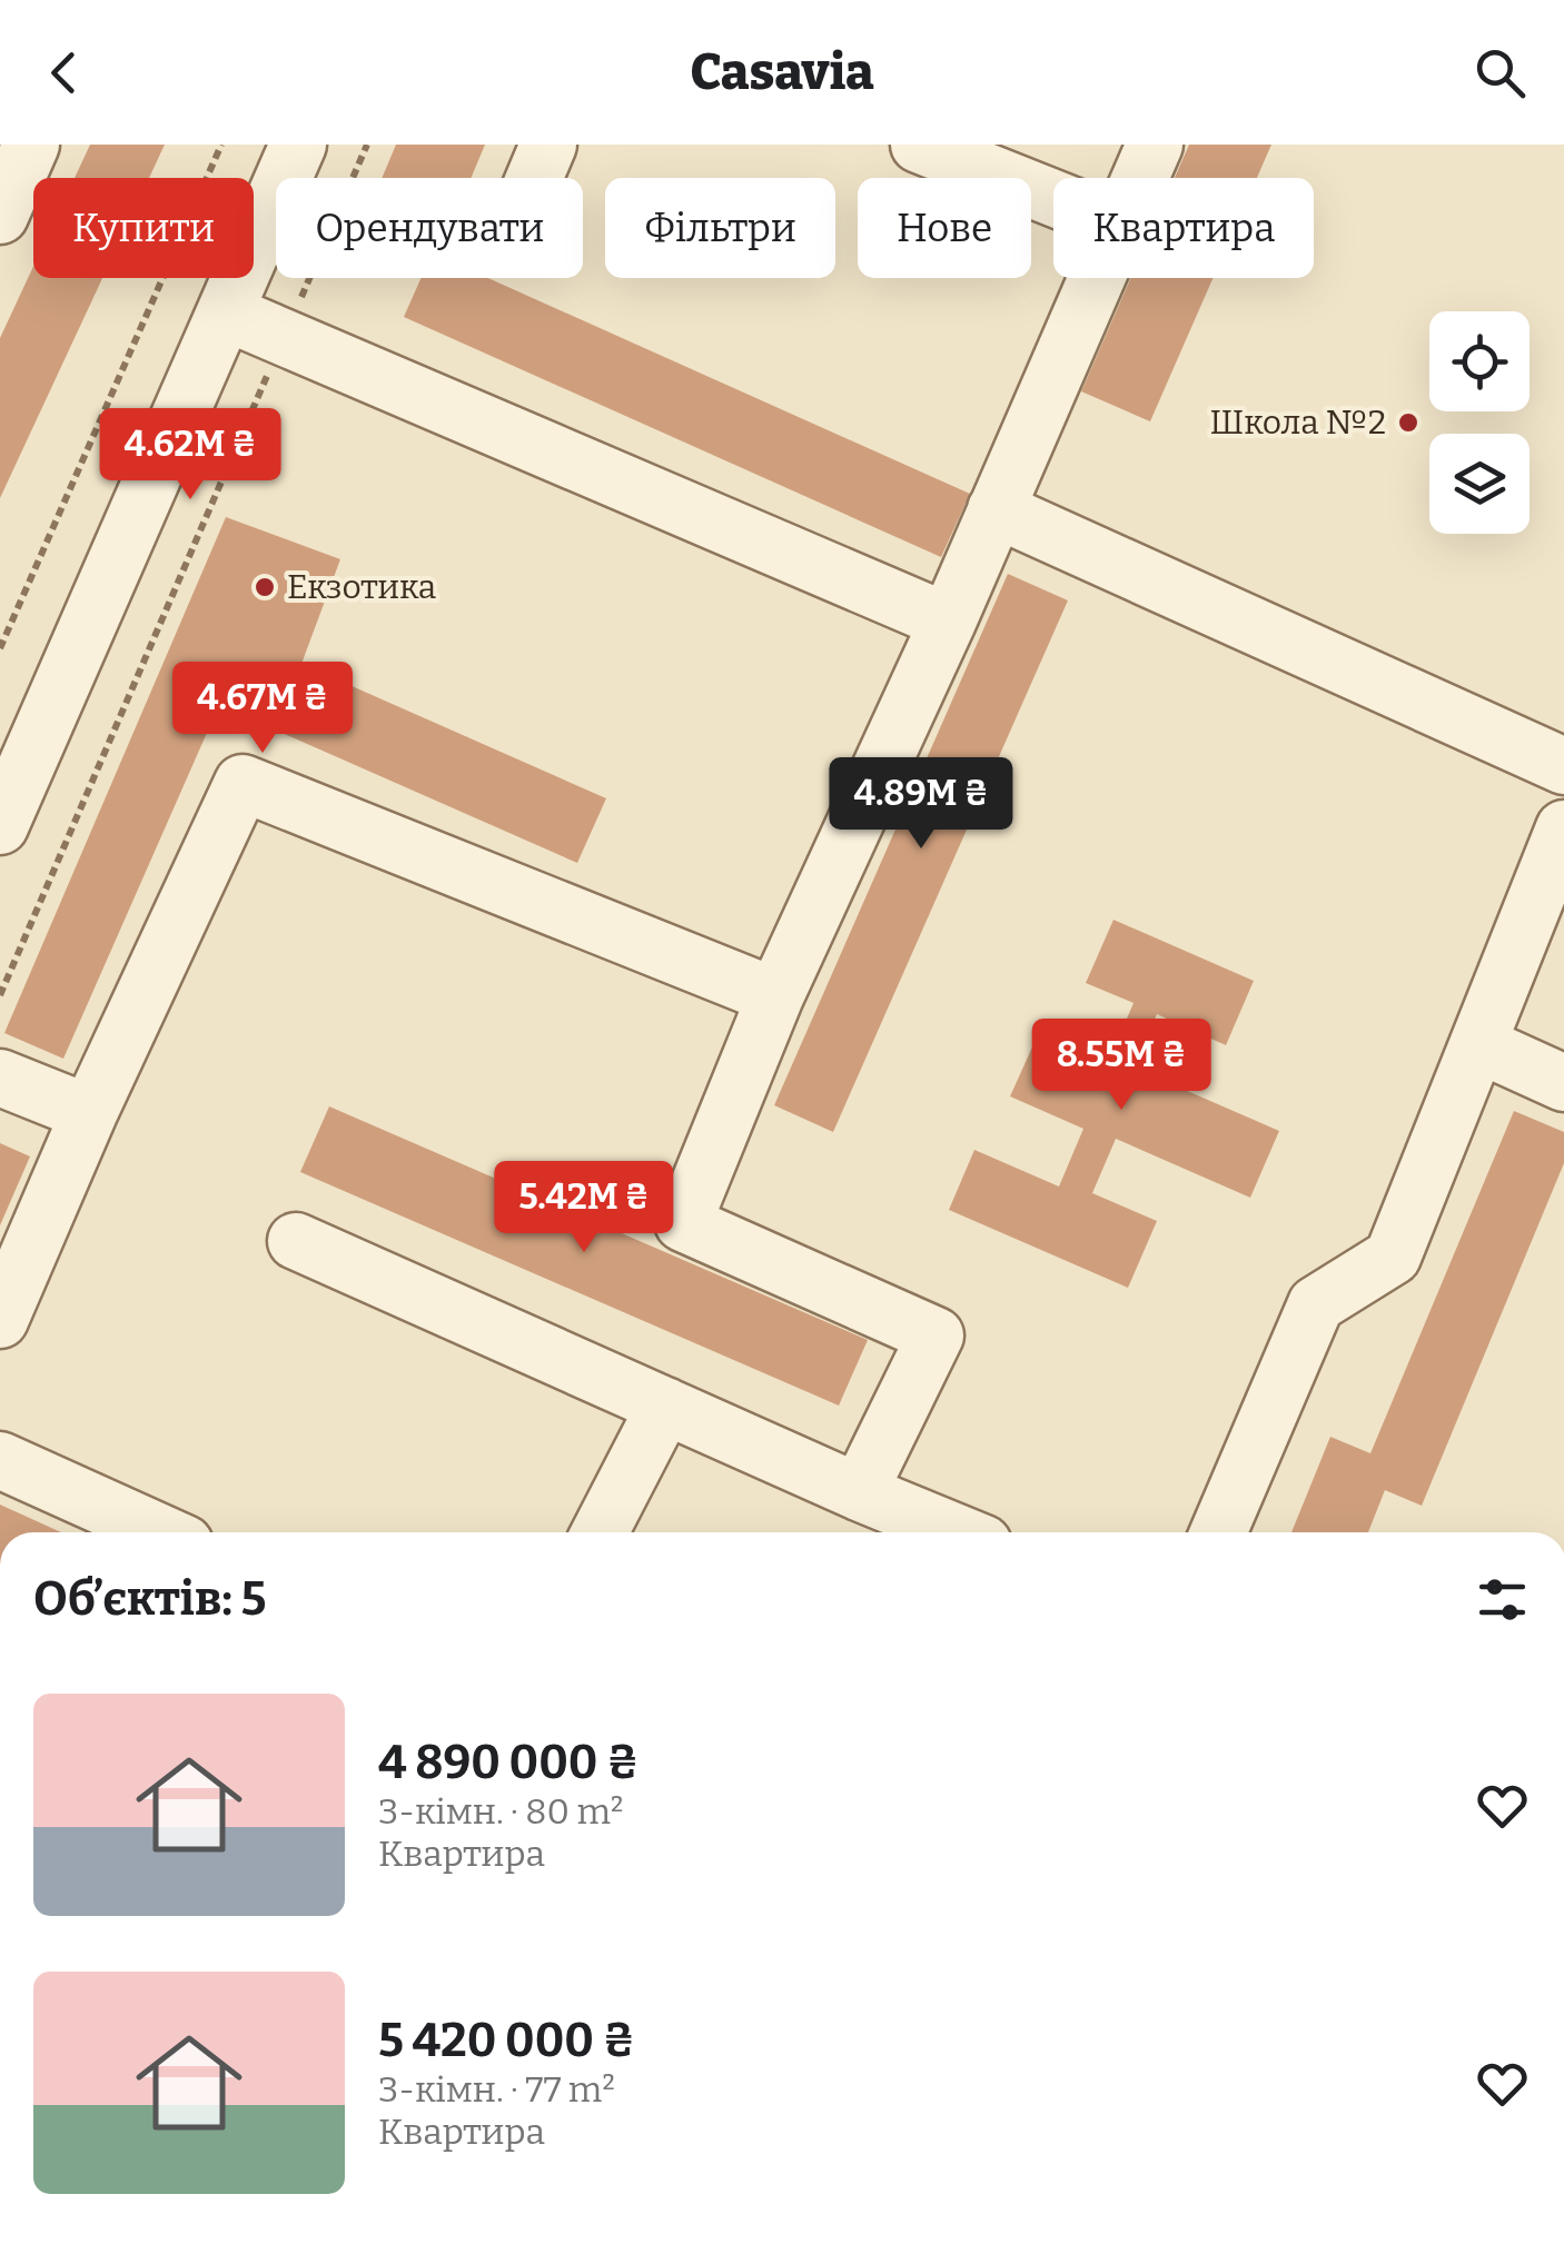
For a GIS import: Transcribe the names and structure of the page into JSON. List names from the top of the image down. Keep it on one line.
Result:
{"places":["Школа №2","Екзотика"],"page":{"header":"Casavia","chip":["Купити","Орендувати","Фільтри","Нове","Квартира"],"price":["4.62M ₴","4.67M ₴","4.89M ₴","8.55M ₴","5.42M ₴"],"heading":"Об’єктів: 5","list":[{"name":"4 890 000 ₴","note":"3-кімн. · 80 m² · Квартира"},{"name":"5 420 000 ₴","note":"3-кімн. · 77 m² · Квартира"}]}}
